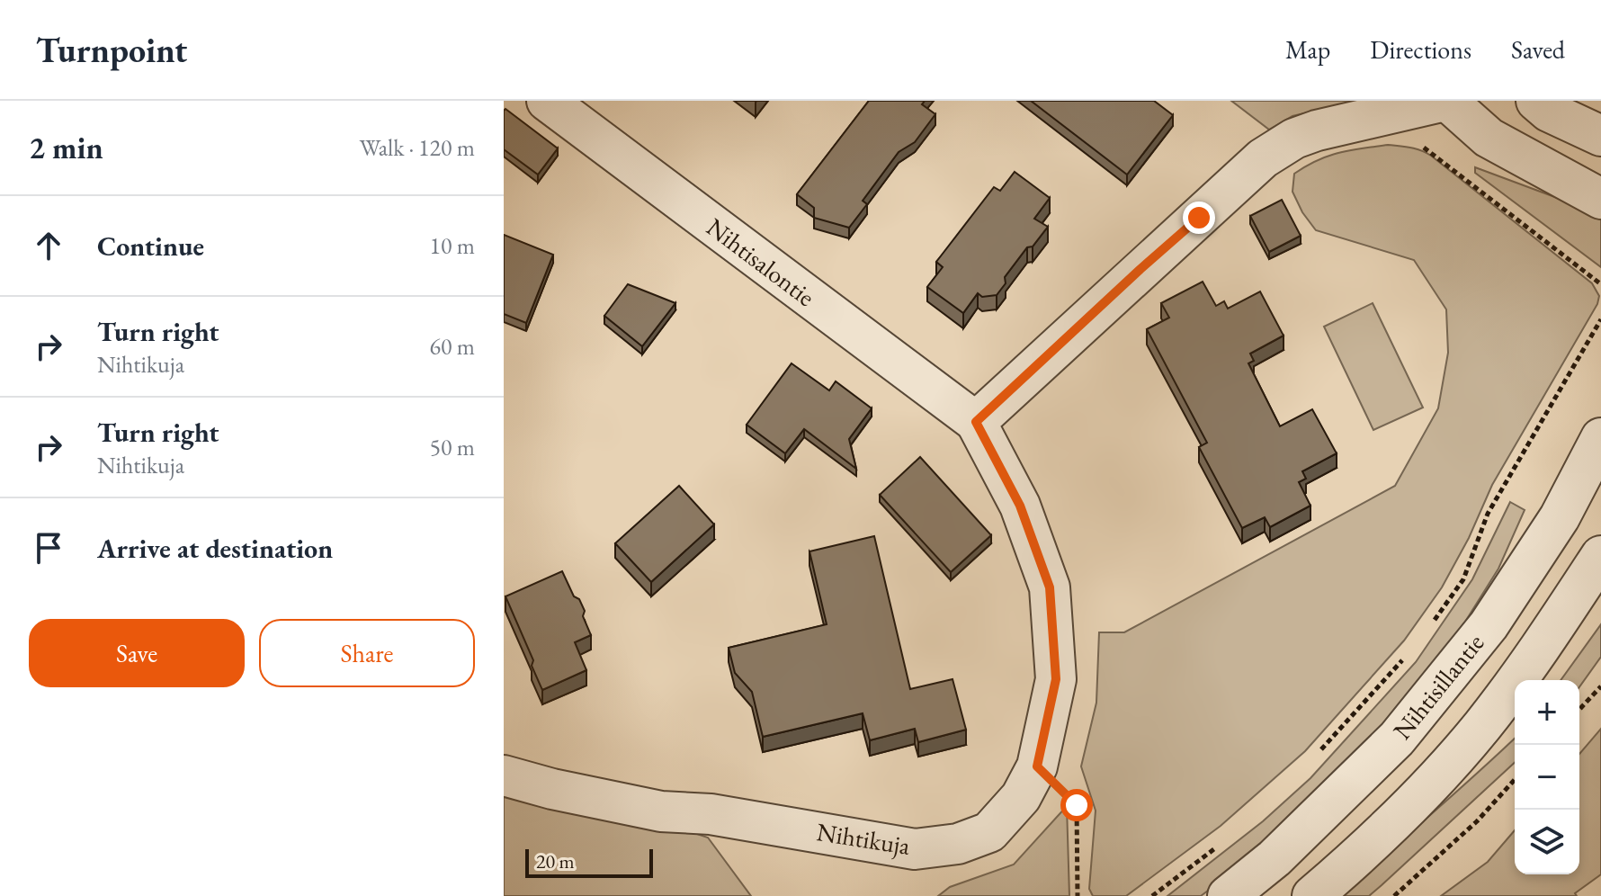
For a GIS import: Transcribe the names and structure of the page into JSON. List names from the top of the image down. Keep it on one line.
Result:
{"streets":{"street":["Nihtisalontie","Nihtisillantie","Nihtikuja"]},"crossings":[["Nihtisalontie","Nihtikuja"]],"scale_bar":"20 m","page":{"header":"Turnpoint","nav":["Map","Directions","Saved"],"heading":["2 min","Walk · 120 m"],"list":[["Continue","10 m"],["Turn right","Nihtikuja","60 m"],["Turn right","Nihtikuja","50 m"],"Arrive at destination"],"buttons":["Save","Share"],"map_buttons":["+","−"],"scale":"20 m"}}
